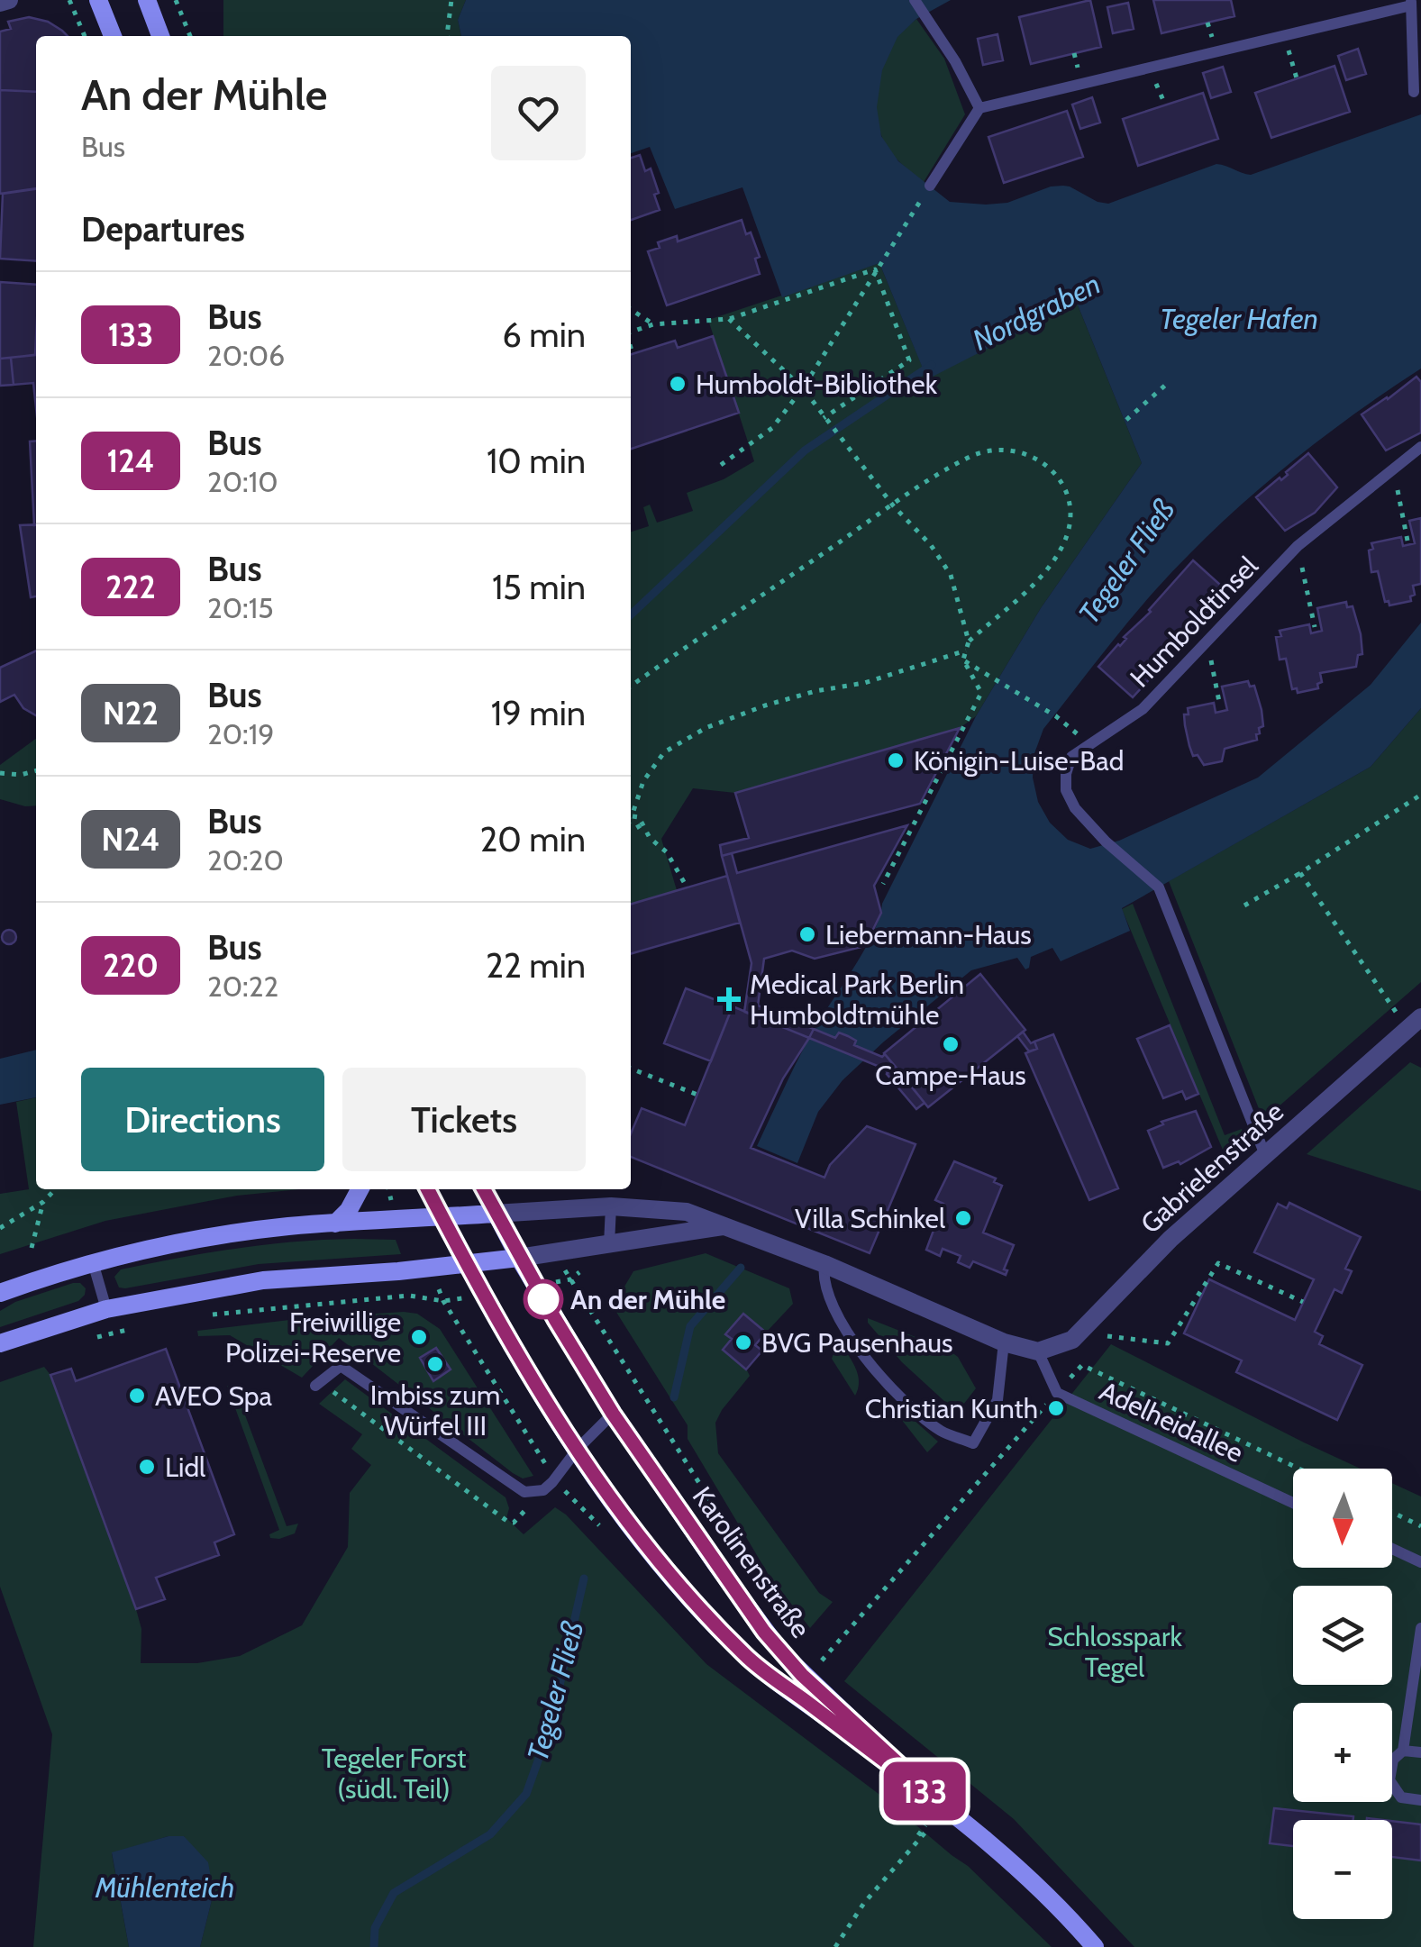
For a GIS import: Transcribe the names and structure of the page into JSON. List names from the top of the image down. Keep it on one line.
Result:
{"streets":{"main road":["Karolinenstraße"],"street":["Gabrielenstraße"],"lane":["Humboldtinsel","Adelheidallee"]},"crossings":[["Humboldtinsel","Gabrielenstraße"],["Gabrielenstraße","Adelheidallee"]],"water":["Nordgraben","Tegeler Hafen","Tegeler Fließ","Mühlenteich"],"parks":["Schlosspark Tegel","Tegeler Forst (südl. Teil)"],"places":{"other":["Humboldt-Bibliothek","Königin-Luise-Bad","Liebermann-Haus","Campe-Haus","Villa Schinkel","An der Mühle","Freiwillige Polizei-Reserve","BVG Pausenhaus","Imbiss zum Würfel III","AVEO Spa","Christian Kunth","Lidl"],"health":["Medical Park Berlin Humboldtmühle"]},"lines":["bus line 133"],"north":"bottom","page":{"on_map":"133","heading":[["An der Mühle","Bus"],"Departures"],"list":[{"mark":"133","name":"Bus","note":"20:06","value":"6 min"},{"mark":"124","name":"Bus","note":"20:10","value":"10 min"},{"mark":"222","name":"Bus","note":"20:15","value":"15 min"},{"mark":"N22","name":"Bus","note":"20:19","value":"19 min"},{"mark":"N24","name":"Bus","note":"20:20","value":"20 min"},{"mark":"220","name":"Bus","note":"20:22","value":"22 min"}],"buttons":["Directions","Tickets"],"map_buttons":["+","−"]}}
